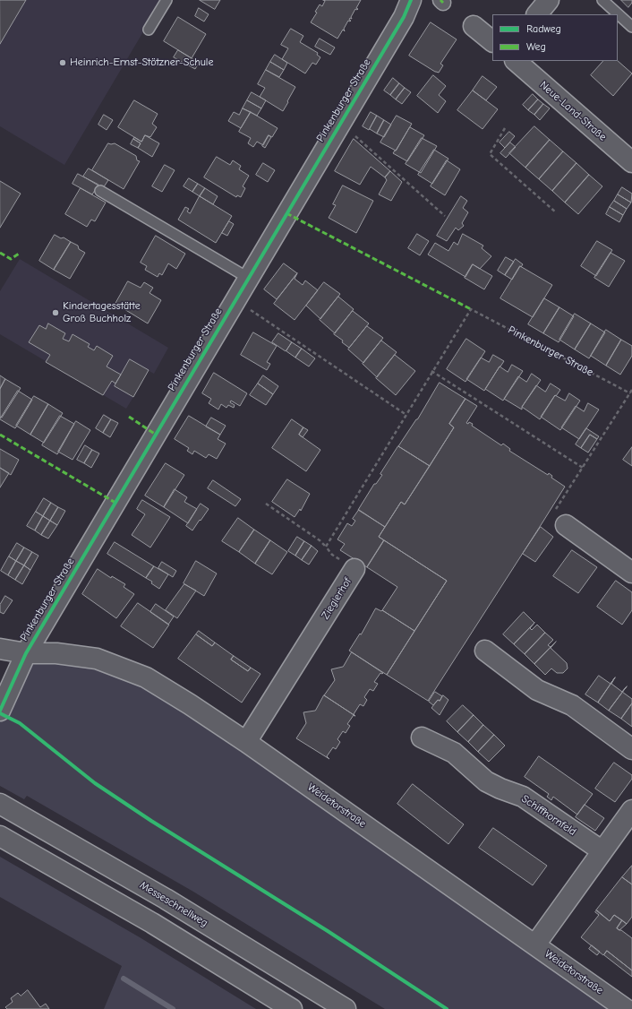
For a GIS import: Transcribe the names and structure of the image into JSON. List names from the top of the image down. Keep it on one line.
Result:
{"streets":{"main road":["Pinkenburger Straße","Neue-Land-Straße","Zieglerhof","Weidetorstraße","Schiffhornfeld","Messeschnellweg"]},"crossings":[["Pinkenburger Straße","Weidetorstraße"],["Zieglerhof","Weidetorstraße"]],"places":["Heinrich-Ernst-Stötzner-Schule","Kindertagesstätte Groß Buchholz"],"legend":["Radweg","Weg"]}
